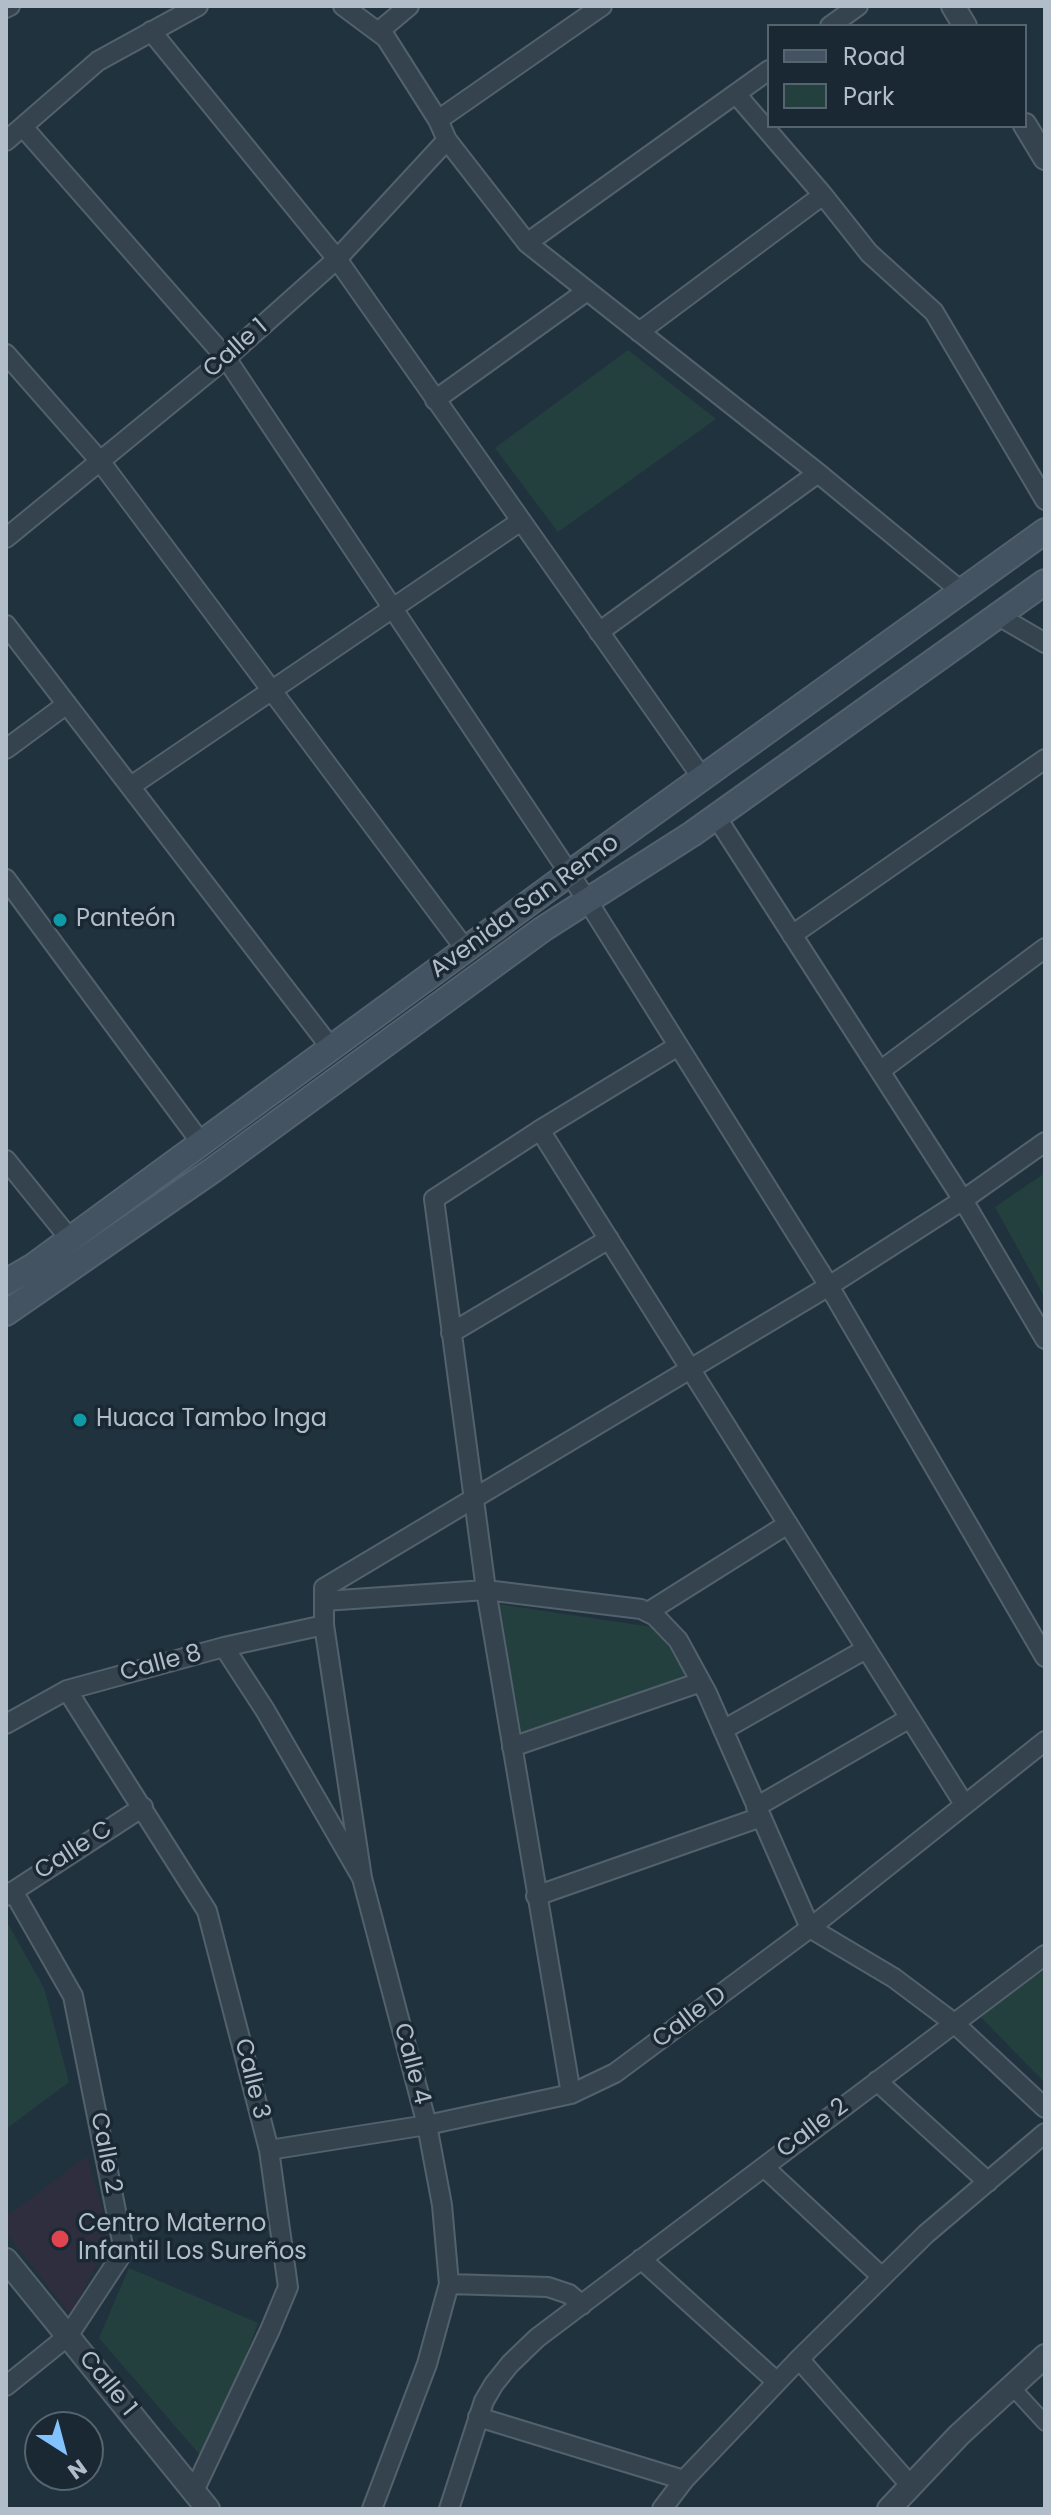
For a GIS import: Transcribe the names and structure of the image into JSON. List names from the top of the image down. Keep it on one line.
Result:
{"streets":{"main road":["Avenida San Remo"],"street":["Calle 1","Calle 8","Calle C","Calle D","Calle 4","Calle 3","Calle 2"]},"crossings":[["Calle 1","Calle 3"],["Calle 1","Calle 2"],["Calle 8","Calle 4"],["Calle 8","Calle 3"],["Calle C","Calle 3"],["Calle C","Calle 2"],["Calle D","Calle 4"],["Calle D","Calle 3"]],"places":["Panteón","Huaca Tambo Inga","Centro Materno Infantil Los Sureños"],"legend":["Road","Park"],"north":"bottom right"}
